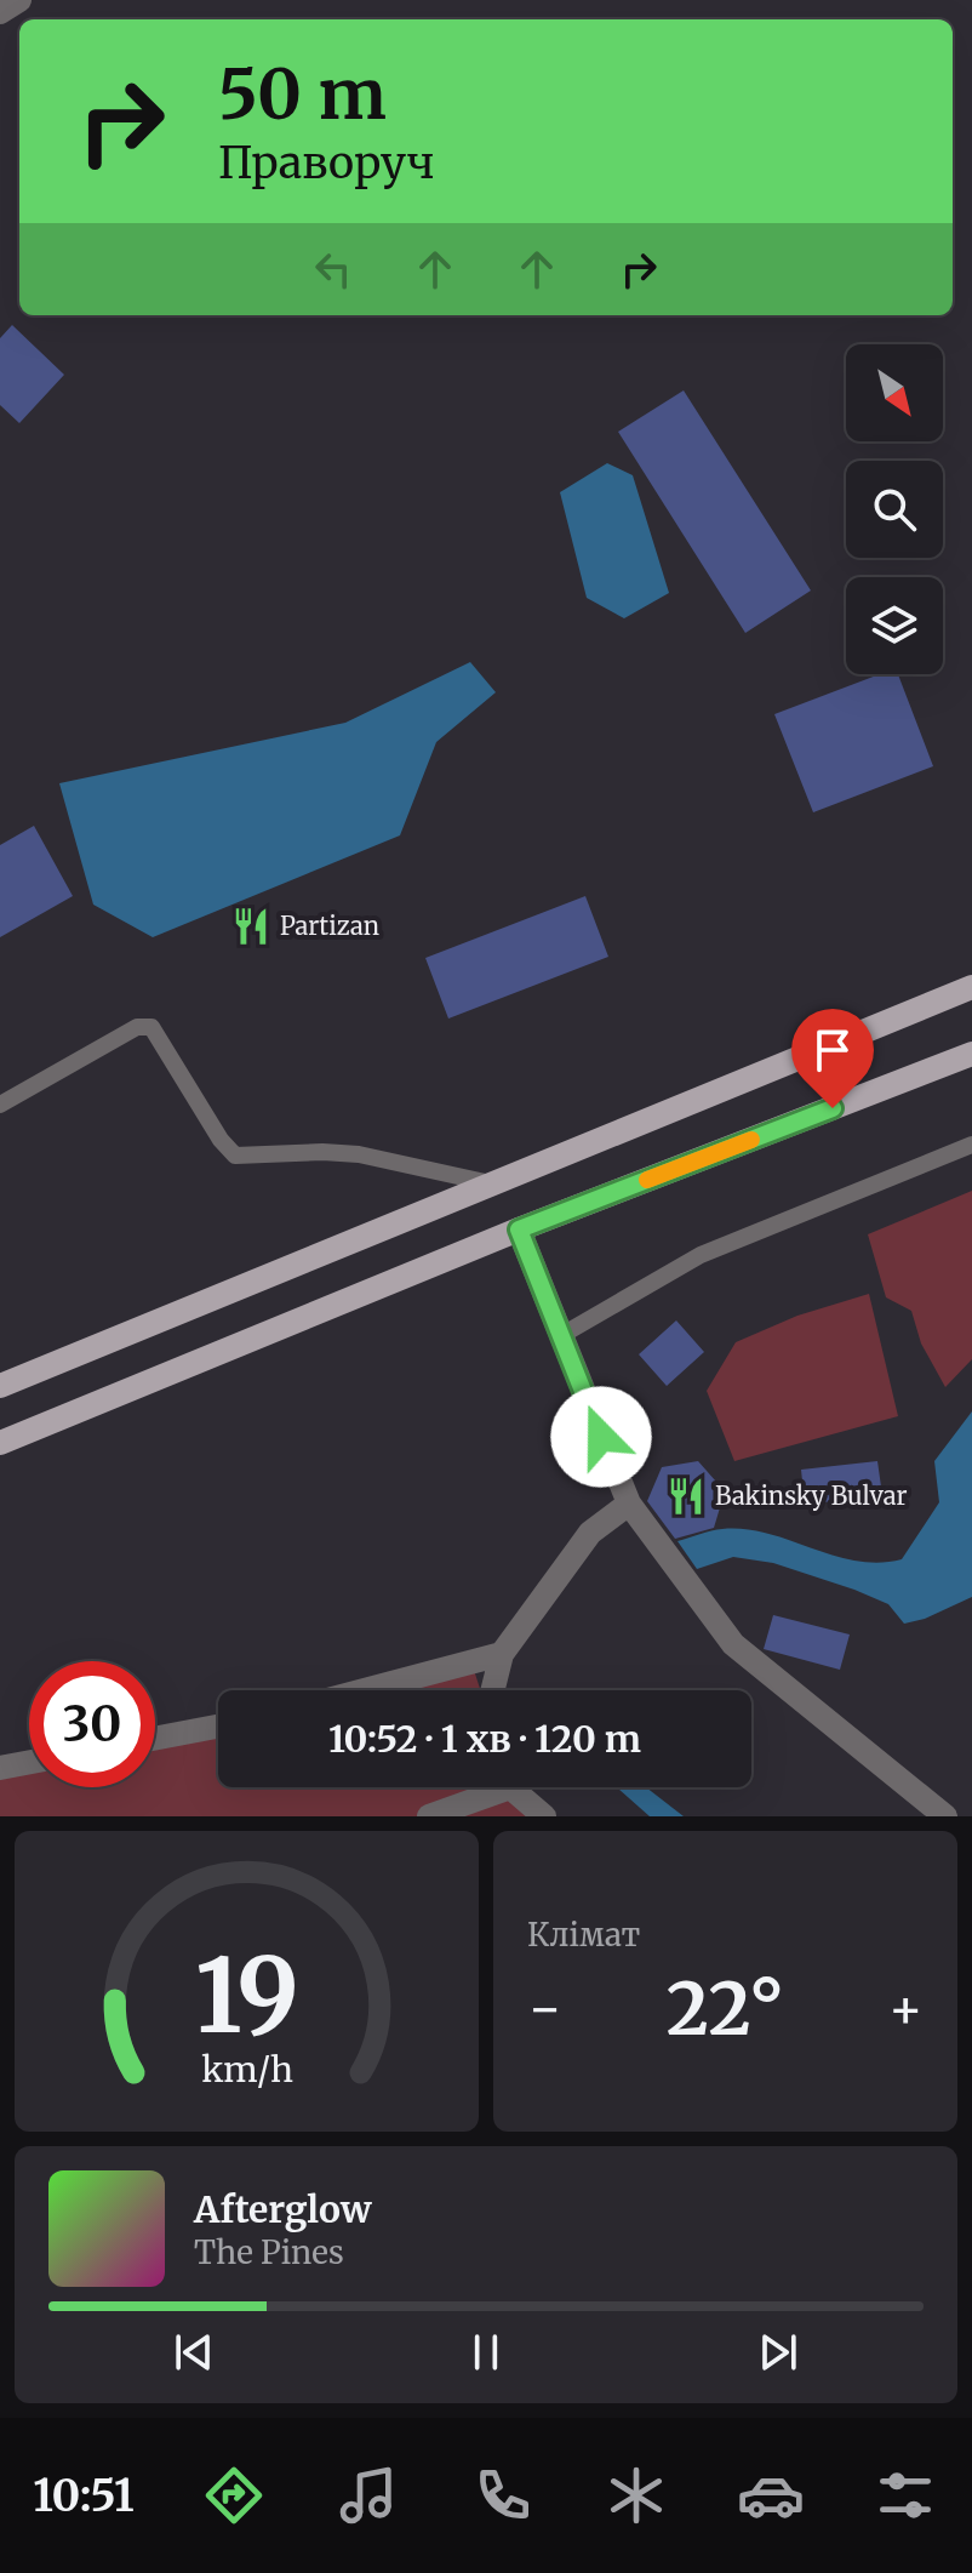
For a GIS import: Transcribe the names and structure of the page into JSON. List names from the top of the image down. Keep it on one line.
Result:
{"places":{"restaurant":["Partizan","Bakinsky Bulvar"]},"north":"bottom right","page":{"turn":["50 m","Праворуч"],"limit":"30","trip":"10:52 · 1 хв · 120 m","tile":"Клімат","heat":["−","22°","+"],"song":["Afterglow","The Pines"],"tabs":"10:51","gauge":["19","km/h"]}}
